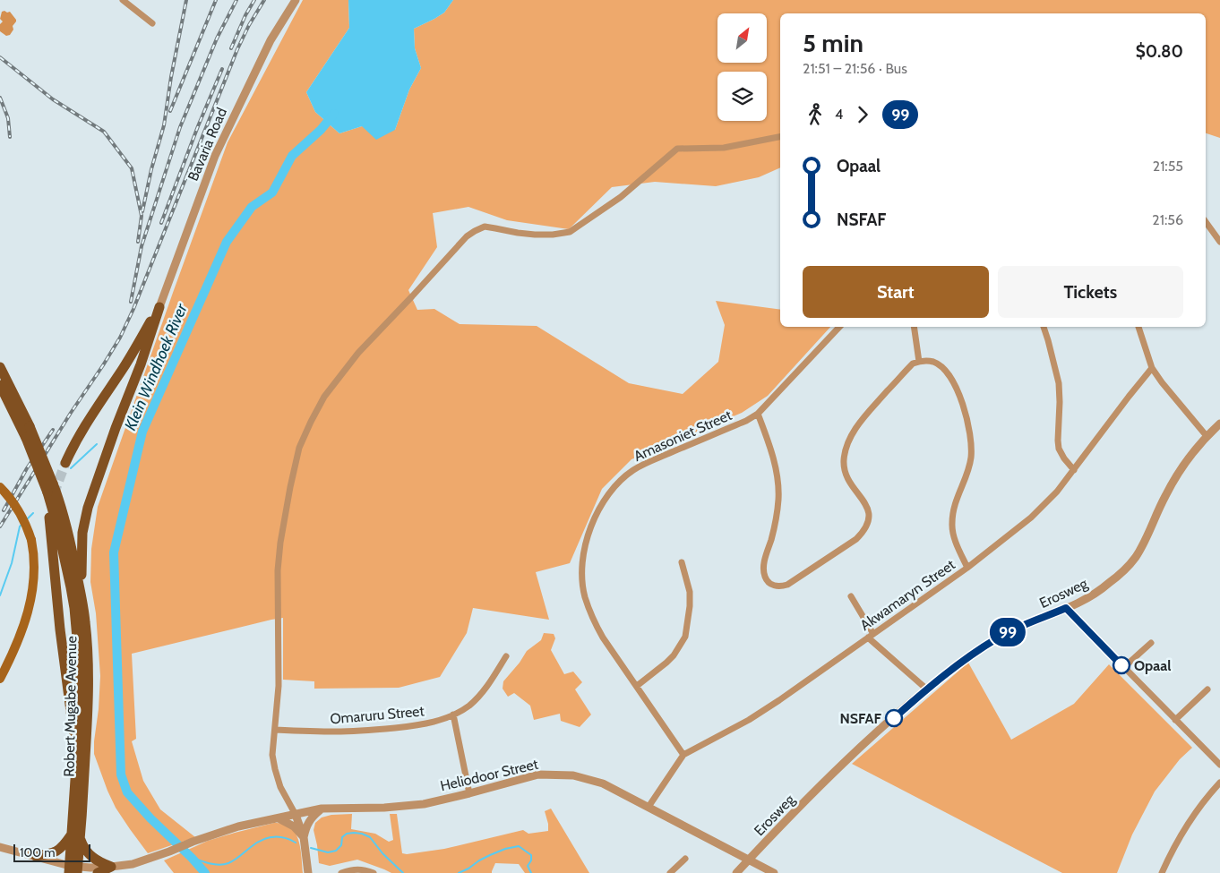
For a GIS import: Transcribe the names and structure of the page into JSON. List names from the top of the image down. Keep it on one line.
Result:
{"streets":{"main road":["Robert Mugabe Avenue"],"street":["Bavaria Road","Amasoniet Street","Erosweg","Akwamaryn Street","Omaruru Street","Heliodoor Street"]},"crossings":[["Amasoniet Street","Akwamaryn Street"],["Erosweg","Heliodoor Street"],["Akwamaryn Street","Heliodoor Street"],["Robert Mugabe Avenue","Heliodoor Street"]],"water":["Klein Windhoek River"],"places":["Opaal","NSFAF"],"lines":["bus line 99"],"scale_bar":"100 m","north":"top right","page":{"on_map":"99","heading":["5 min","21:51 – 21:56 · Bus","$0.80"],"legs":["4","99"],"list":[{"name":"Opaal","value":"21:55"},{"name":"NSFAF","value":"21:56"}],"buttons":["Start","Tickets"],"scale":"100 m"}}
